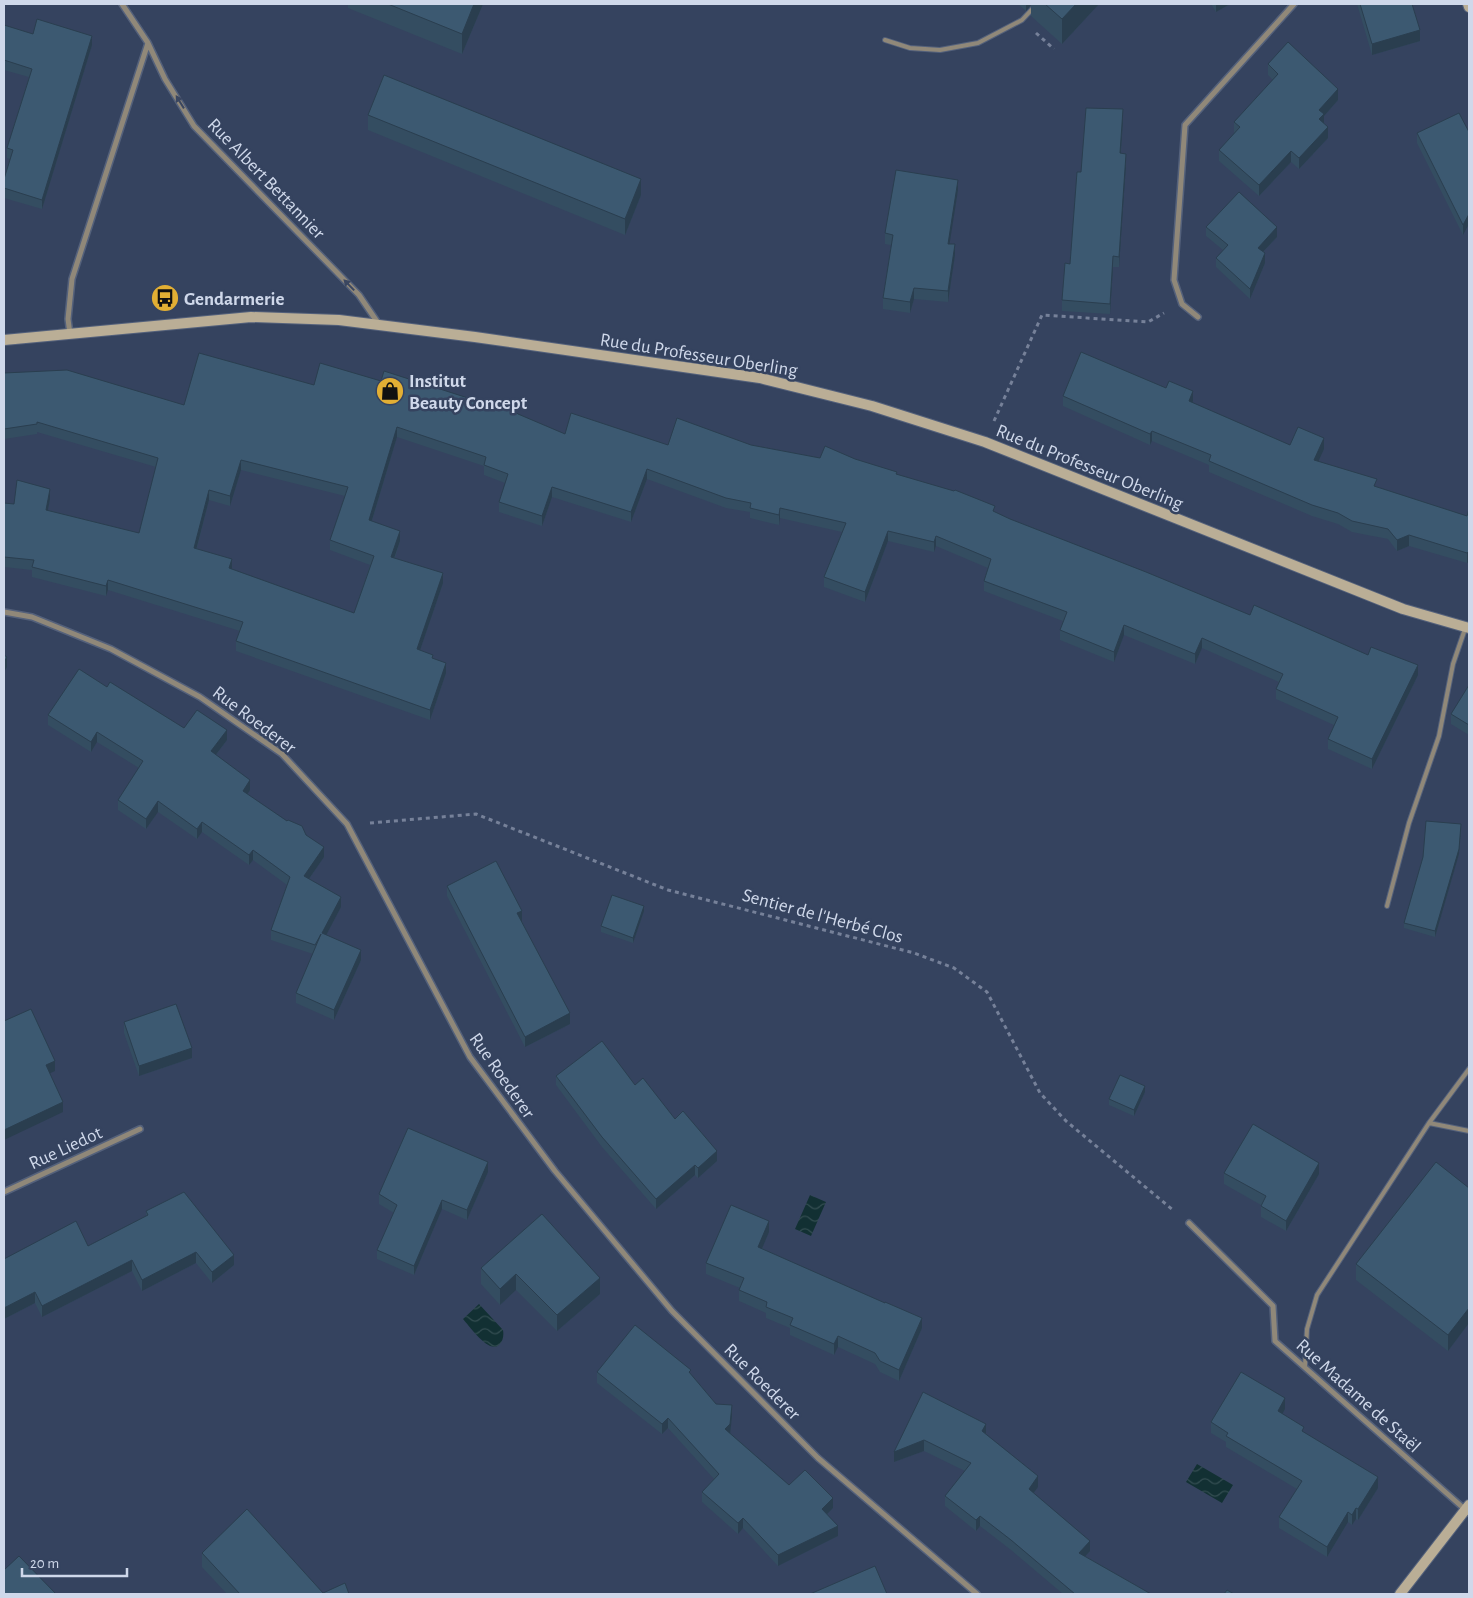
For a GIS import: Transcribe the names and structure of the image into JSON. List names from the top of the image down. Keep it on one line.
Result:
{"streets":{"street":["Rue Albert Bettannier","Rue du Professeur Oberling","Rue Roederer","Rue Liedot","Rue Madame de Staël"],"path":["Sentier de l'Herbé Clos"]},"crossings":[["Rue Albert Bettannier","Rue du Professeur Oberling"],["Rue Roederer","Sentier de l'Herbé Clos"],["Sentier de l'Herbé Clos","Rue Madame de Staël"]],"one_way":["Rue Albert Bettannier"],"places":{"bus stop":["Gendarmerie"],"shop":["Institut Beauty Concept"]},"scale_bar":"20 m"}
